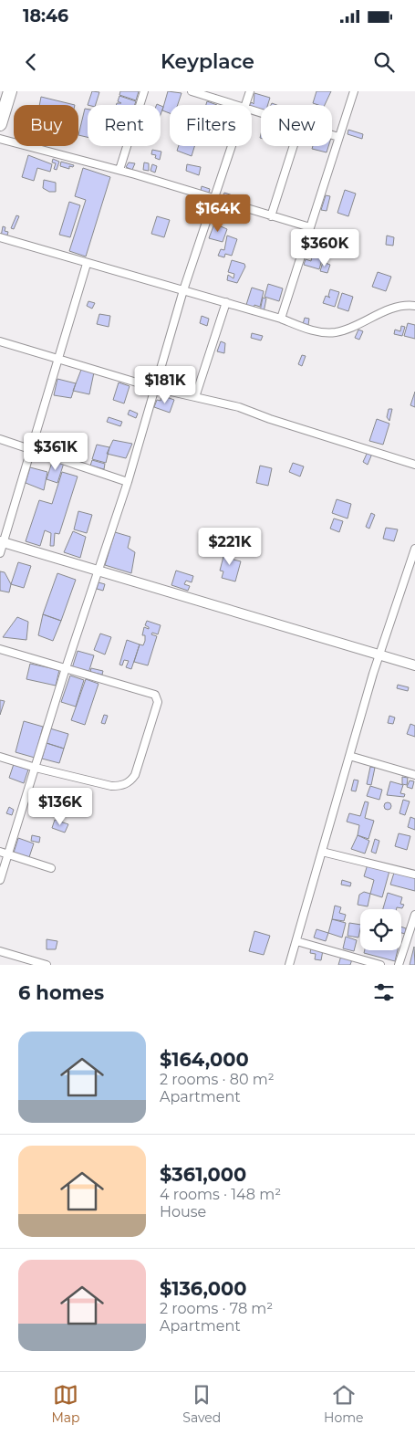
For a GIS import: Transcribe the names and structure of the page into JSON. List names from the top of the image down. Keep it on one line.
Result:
{"page":{"status":"18:46","header":"Keyplace","chip":["Buy","Rent","Filters","New"],"price":["$164K","$360K","$181K","$361K","$221K","$136K"],"heading":"6 homes","list":[{"name":"$164,000","note":"2 rooms · 80 m² · Apartment"},{"name":"$361,000","note":"4 rooms · 148 m² · House"},{"name":"$136,000","note":"2 rooms · 78 m² · Apartment"}],"tabs":["Map","Saved","Home"]}}
